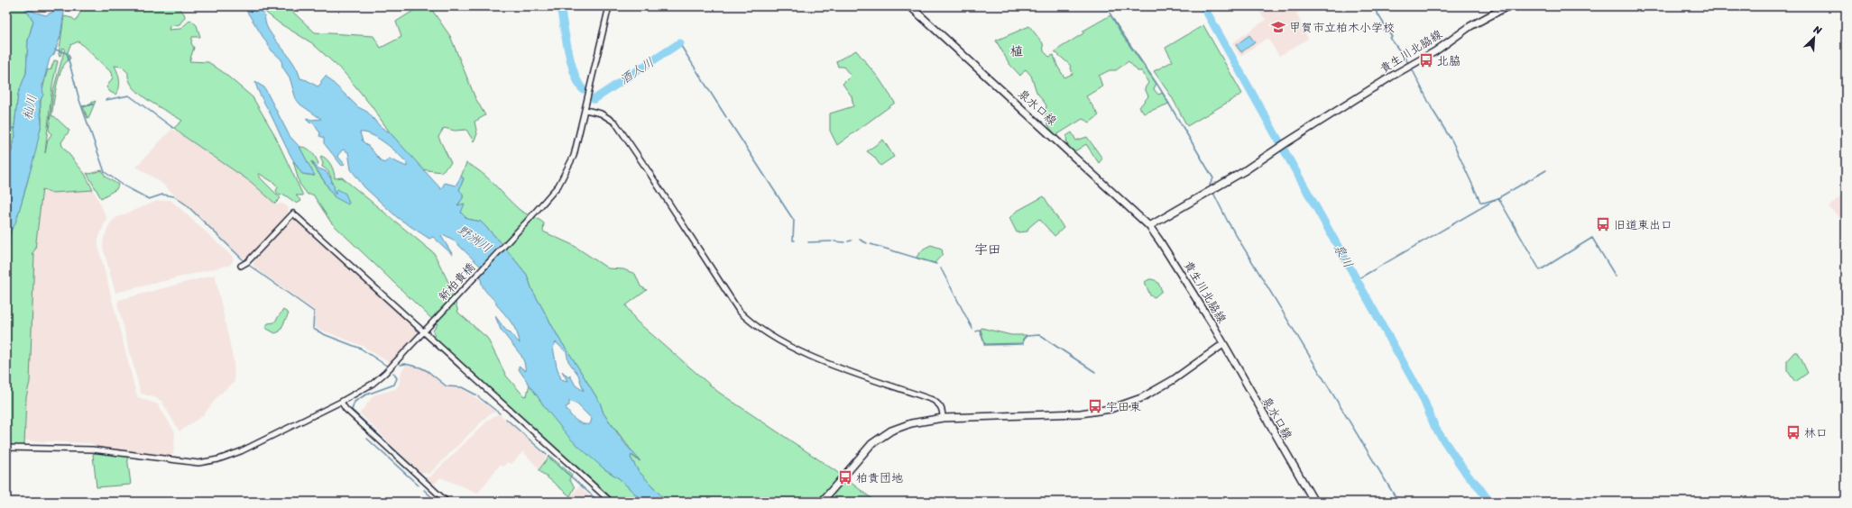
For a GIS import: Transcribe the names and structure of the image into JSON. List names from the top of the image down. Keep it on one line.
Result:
{"streets":{"main road":["貴生川北脇線","泉水口線"],"street":["新柏貴橋"]},"crossings":[["貴生川北脇線","泉水口線"]],"districts":["植","宇田"],"water":["酒人川","杣川","野洲川","泉川"],"places":{"school or university":["甲賀市立柏木小学校"],"bus stop":["北脇","旧道東出口","宇田東","林口","柏貴団地"]},"north":"top right"}
